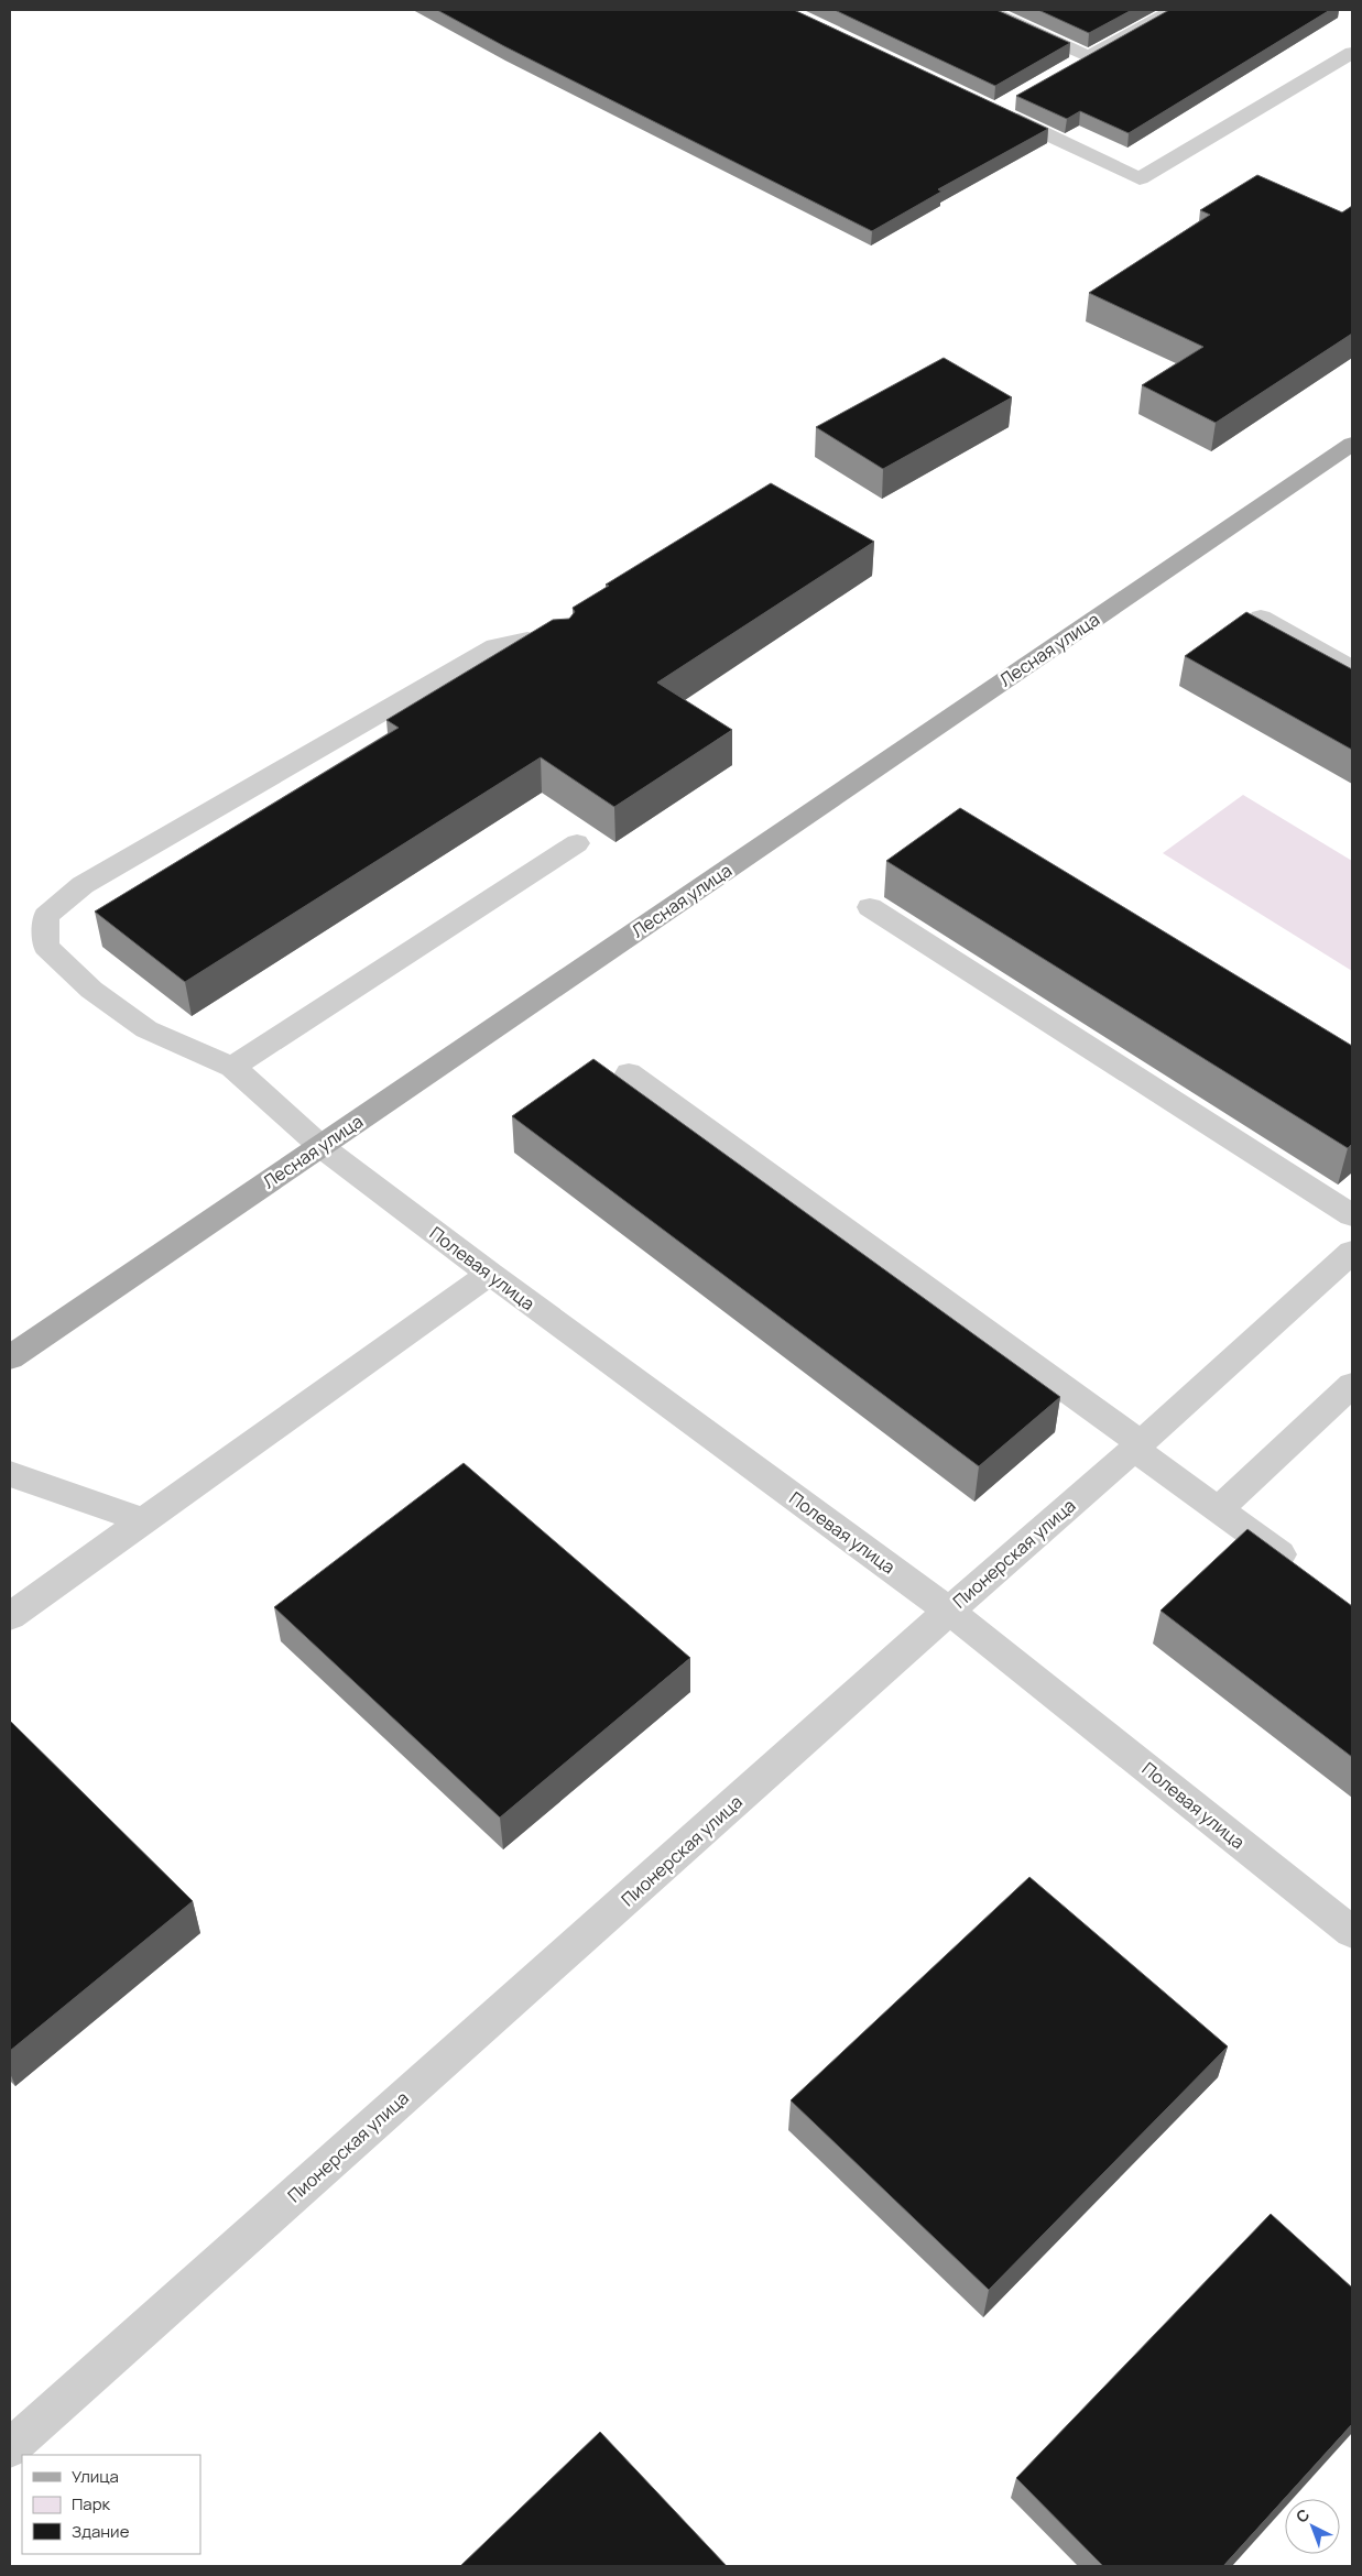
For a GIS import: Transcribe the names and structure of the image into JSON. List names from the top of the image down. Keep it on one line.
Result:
{"streets":{"main road":["Лесная улица"],"street":["Полевая улица","Пионерская улица"]},"crossings":[["Лесная улица","Полевая улица"],["Полевая улица","Пионерская улица"]],"legend":["Улица","Парк","Здание"],"north":"top left"}
